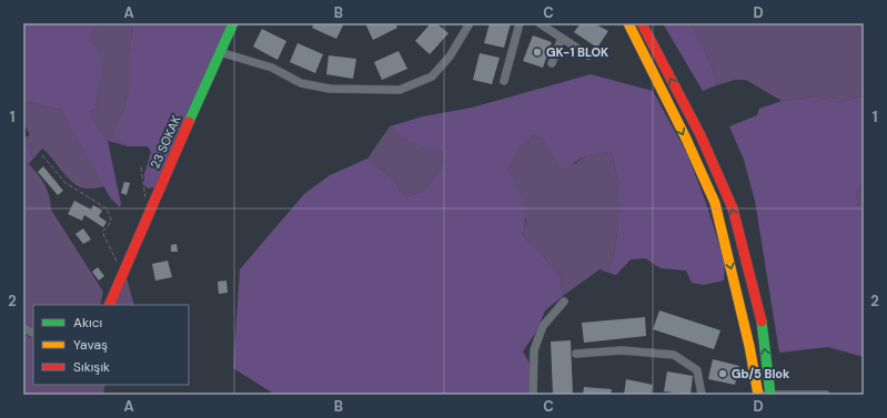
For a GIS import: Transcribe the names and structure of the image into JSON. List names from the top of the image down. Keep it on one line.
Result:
{"streets":{"street":["23 SOKAK"]},"places":["GK-1 BLOK","Gb/5 Blok"],"legend":["Akıcı","Yavaş","Sıkışık"],"grid":{"columns":["A","B","C","D"],"rows":["1","2"]}}
